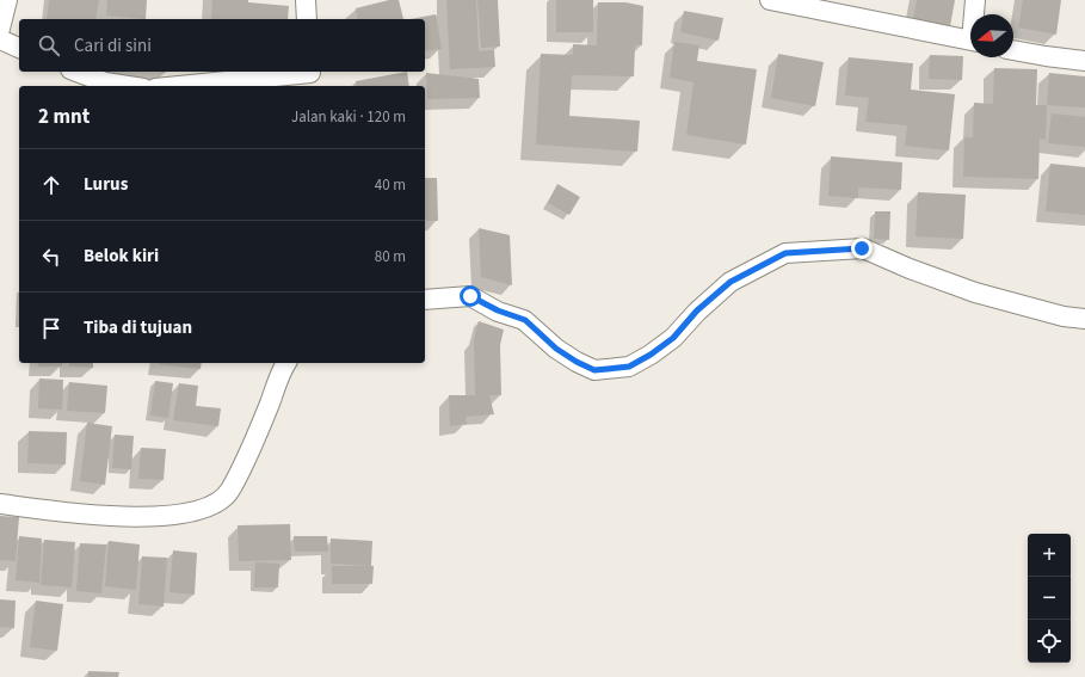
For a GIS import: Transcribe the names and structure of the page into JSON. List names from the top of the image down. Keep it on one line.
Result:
{"north":"left","page":{"search":"Cari di sini","heading":["2 mnt","Jalan kaki · 120 m"],"list":[["Lurus","40 m"],["Belok kiri","80 m"],"Tiba di tujuan"],"map_buttons":["+","−"]}}
